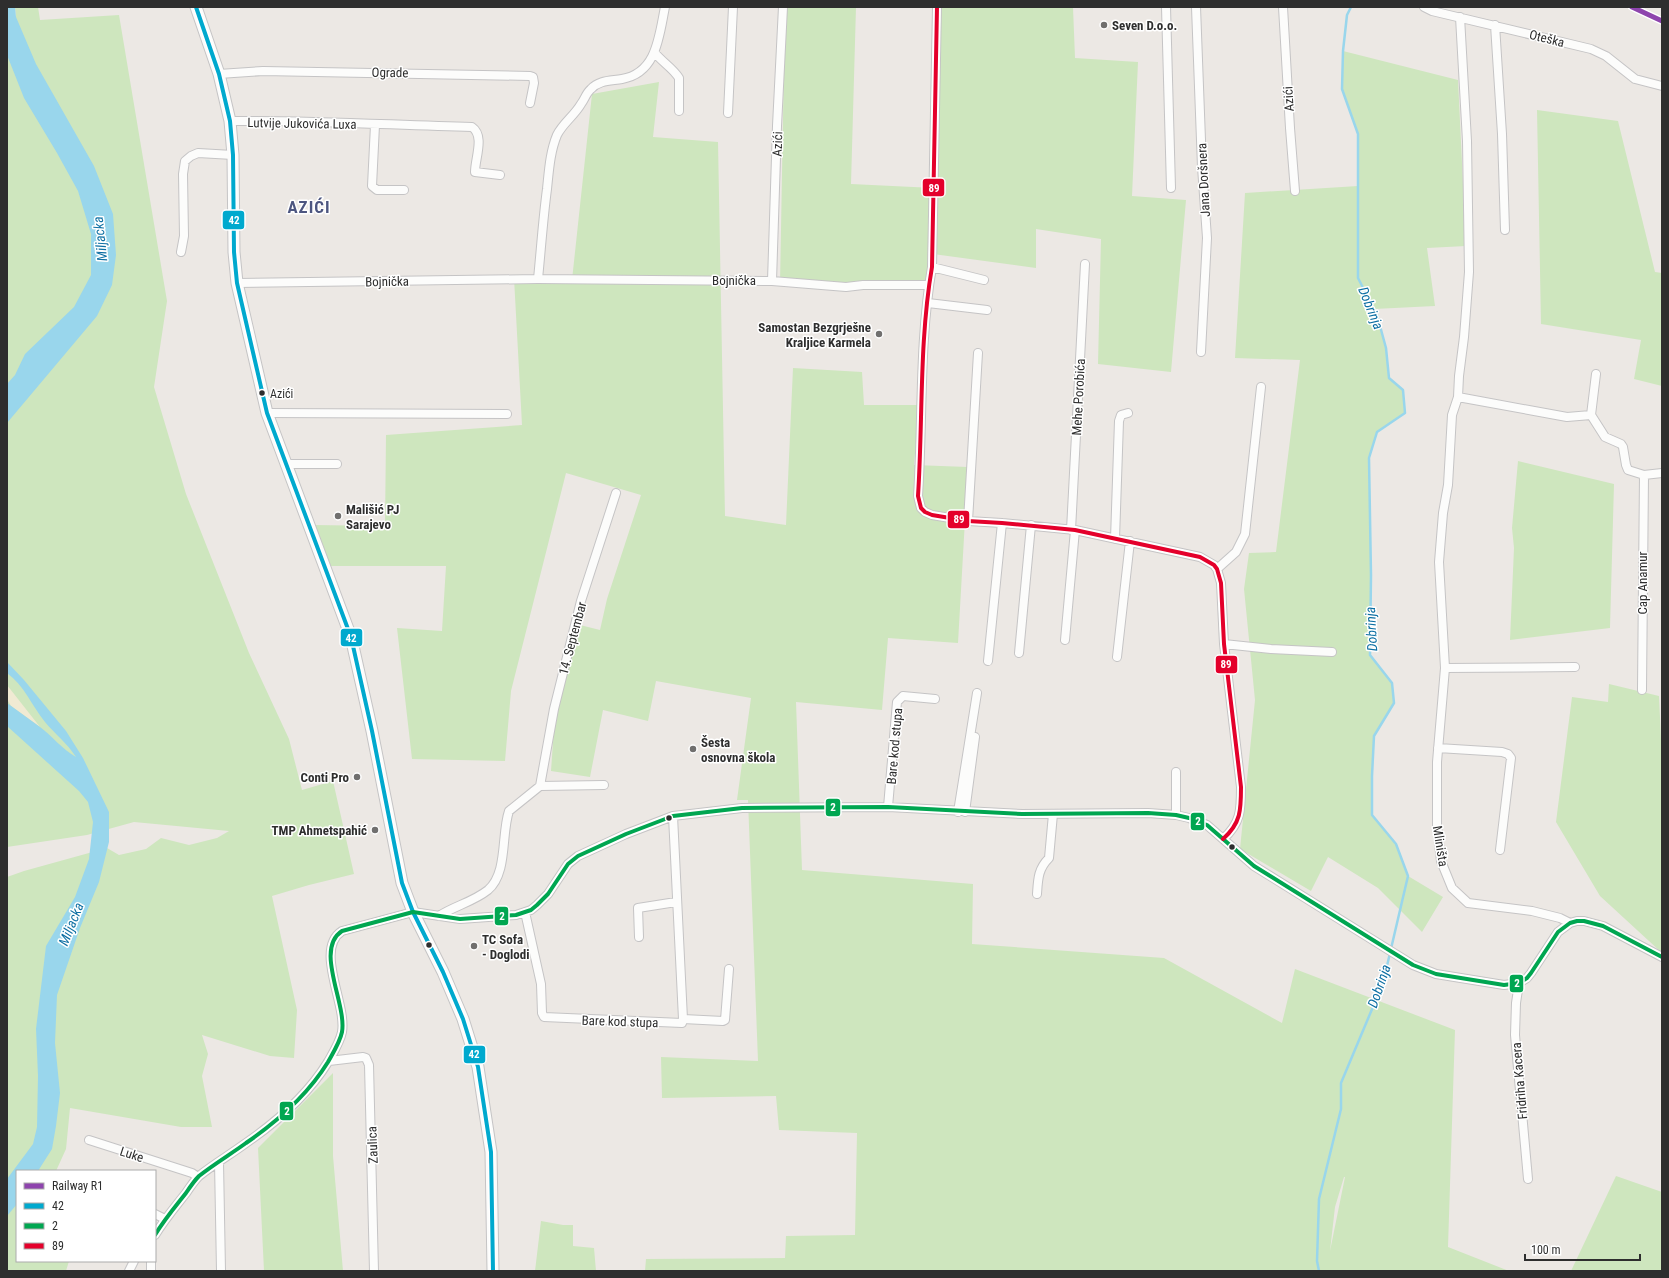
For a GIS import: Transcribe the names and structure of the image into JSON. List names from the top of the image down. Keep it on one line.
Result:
{"streets":{"street":["Oteška","Ograde","Azići","Lutvije Jukovića Luxa","Jana Doršnera","Bojnička","Mehe Porobića","Cap Anamur","14. Septembar","Bare kod stupa","Mliništa","Fridriha Kacera","Zaulica","Luke"]},"crossings":[["Oteška","Mliništa"],["Azići","Bojnička"]],"districts":["AZIĆI"],"water":["Miljacka","Dobrinja"],"places":["Seven D.o.o.","Samostan Bezgrješne Kraljice Karmela","Azići","Mališić PJ Sarajevo","Šesta osnovna škola","Conti Pro","TMP Ahmetspahić","TC Sofa - Doglodi"],"lines":["rail line R1","transit line 42","transit line 89","transit line 2"],"legend":["Railway R1","42","2","89"],"scale_bar":"100 m"}
